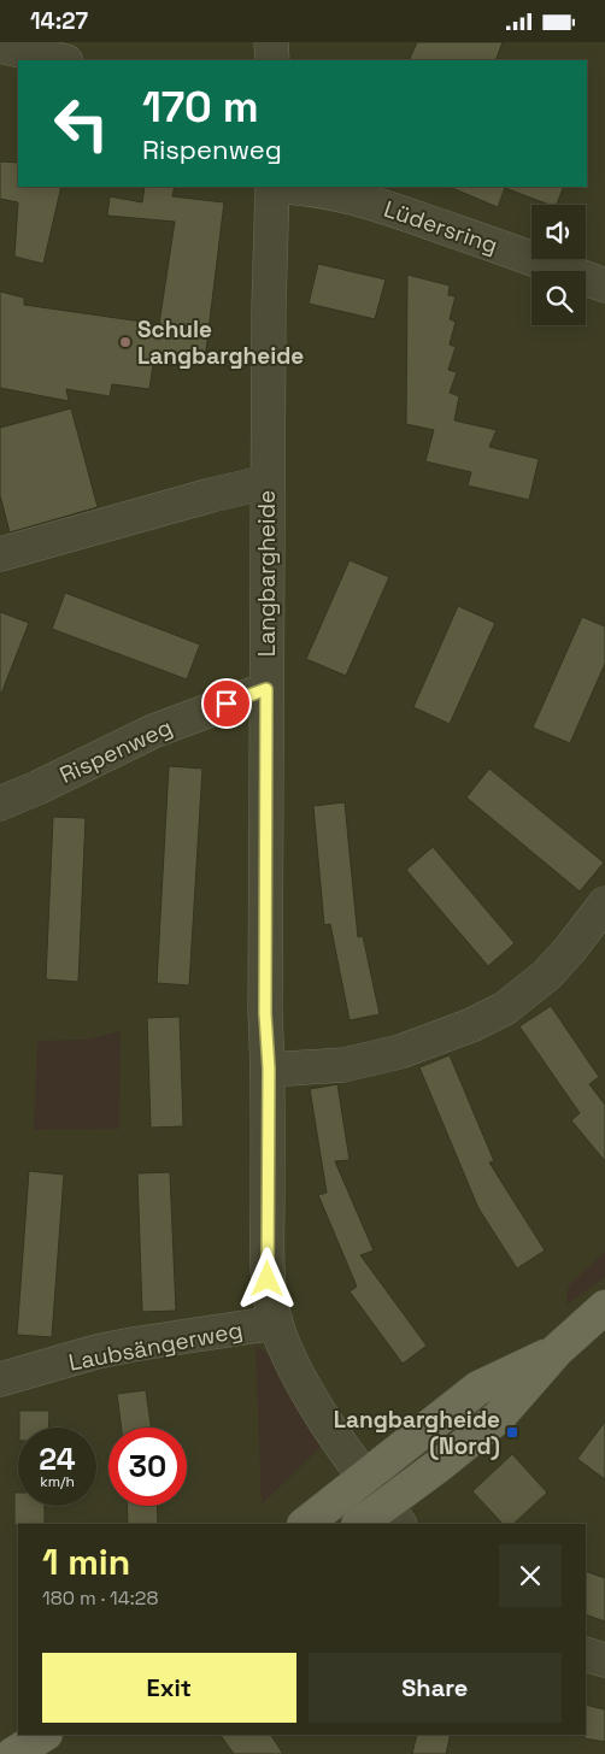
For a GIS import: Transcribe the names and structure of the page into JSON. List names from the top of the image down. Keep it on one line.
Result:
{"streets":{"street":["Lüdersring","Langbargheide","Rispenweg","Laubsängerweg"]},"crossings":[["Lüdersring","Langbargheide"],["Langbargheide","Rispenweg"],["Langbargheide","Laubsängerweg"]],"places":{"other":["Schule Langbargheide"],"transit":["Langbargheide (Nord)"]},"page":{"status":"14:27","turn":["170 m","Rispenweg"],"speed":"24 km/h","limit":"30","heading":["1 min","180 m · 14:28"],"buttons":["Exit","Share"]}}
